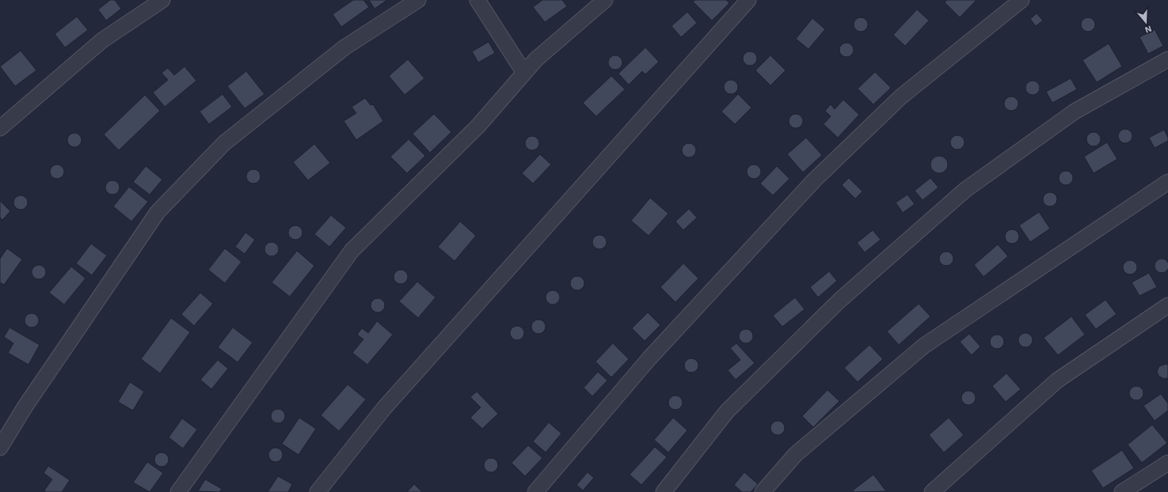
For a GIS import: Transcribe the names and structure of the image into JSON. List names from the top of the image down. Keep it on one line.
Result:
{"north":"bottom"}
